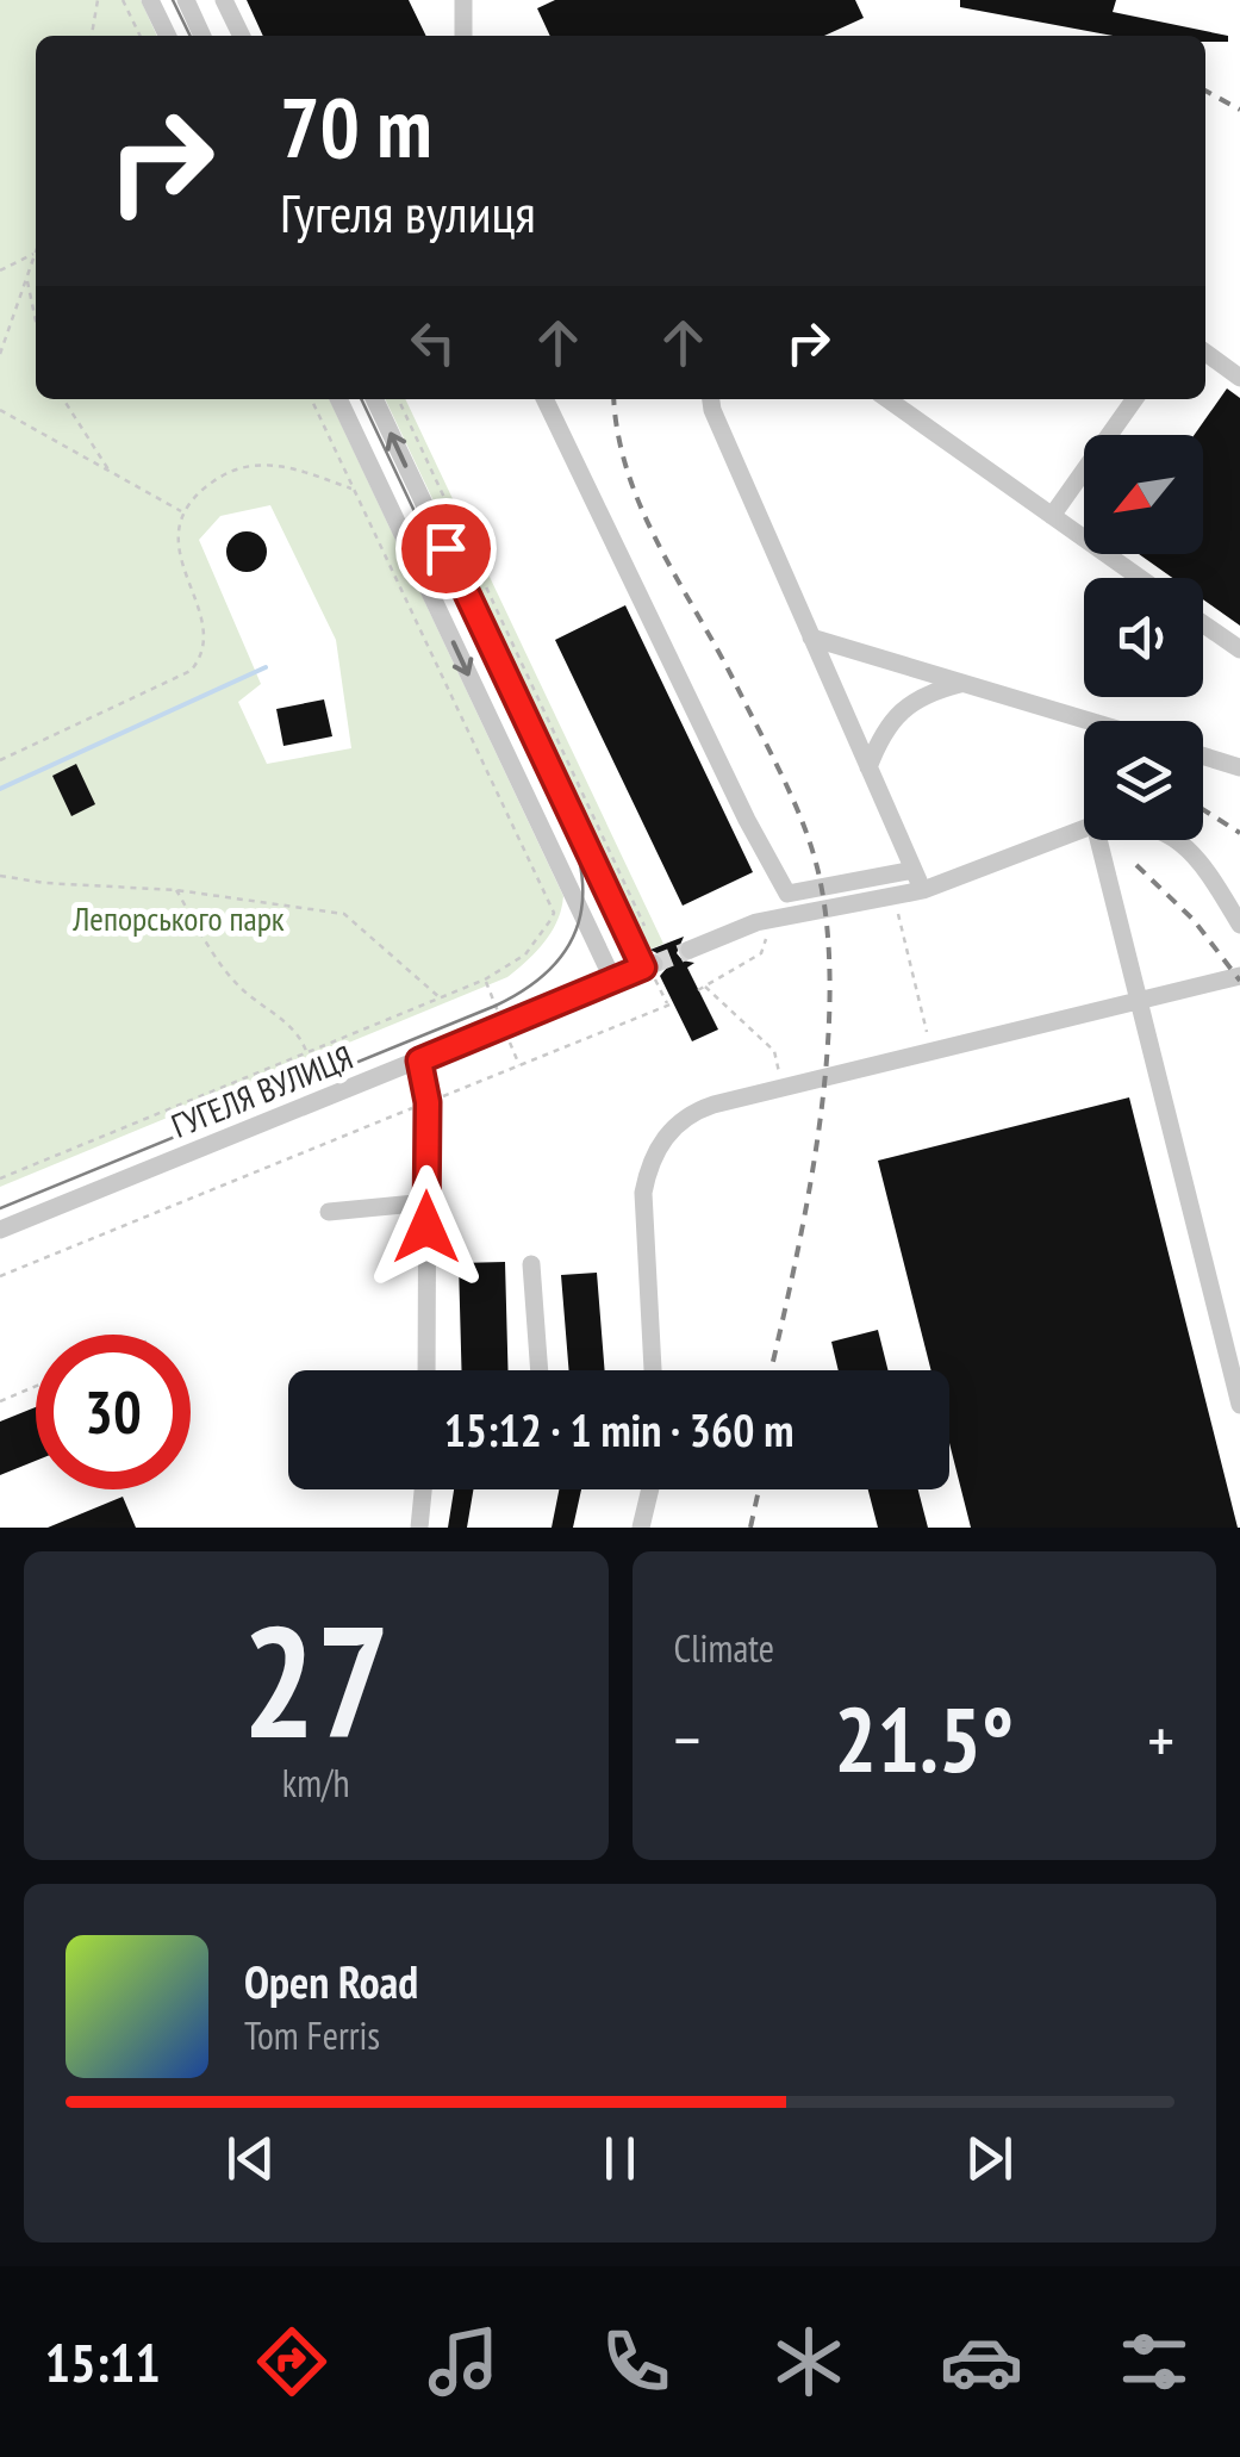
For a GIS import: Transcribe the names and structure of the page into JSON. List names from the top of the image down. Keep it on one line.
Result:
{"streets":{"street":["ГУГЕЛЯ ВУЛИЦЯ"]},"parks":["Лепорського парк"],"north":"bottom left","page":{"turn":["70 m","Гугеля вулиця"],"limit":"30","trip":"15:12 · 1 min · 360 m","tile":[["27","km/h"],"Climate"],"heat":["−","21.5°","+"],"song":["Open Road","Tom Ferris"],"tabs":"15:11"}}
